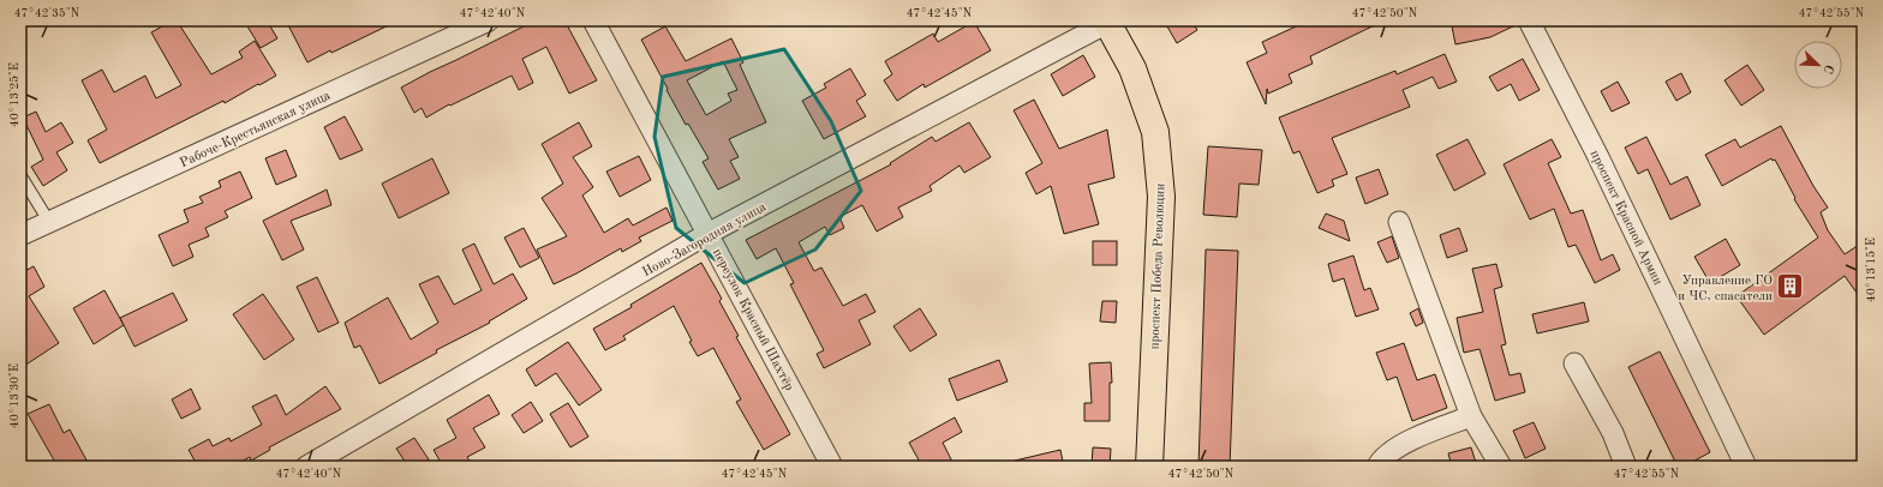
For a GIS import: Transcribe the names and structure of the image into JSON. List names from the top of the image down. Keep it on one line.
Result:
{"streets":{"main road":["проспект Победа Революции"],"street":["Рабоче-Крестьянская улица","проспект Красной Армии","Ново-Загородняя улица","переулок Красный Шахтёр"]},"crossings":[["Ново-Загородняя улица","проспект Победа Революции"],["Ново-Загородняя улица","переулок Красный Шахтёр"]],"places":{"building":["Управление ГО и ЧС, спасатели"]},"north":"bottom right","coordinates":["47°42'35\"N","47°42'40\"N","47°42'45\"N","47°42'50\"N","47°42'55\"N","40°13'25\"E","40°13'15\"E","40°13'30\"E"]}
